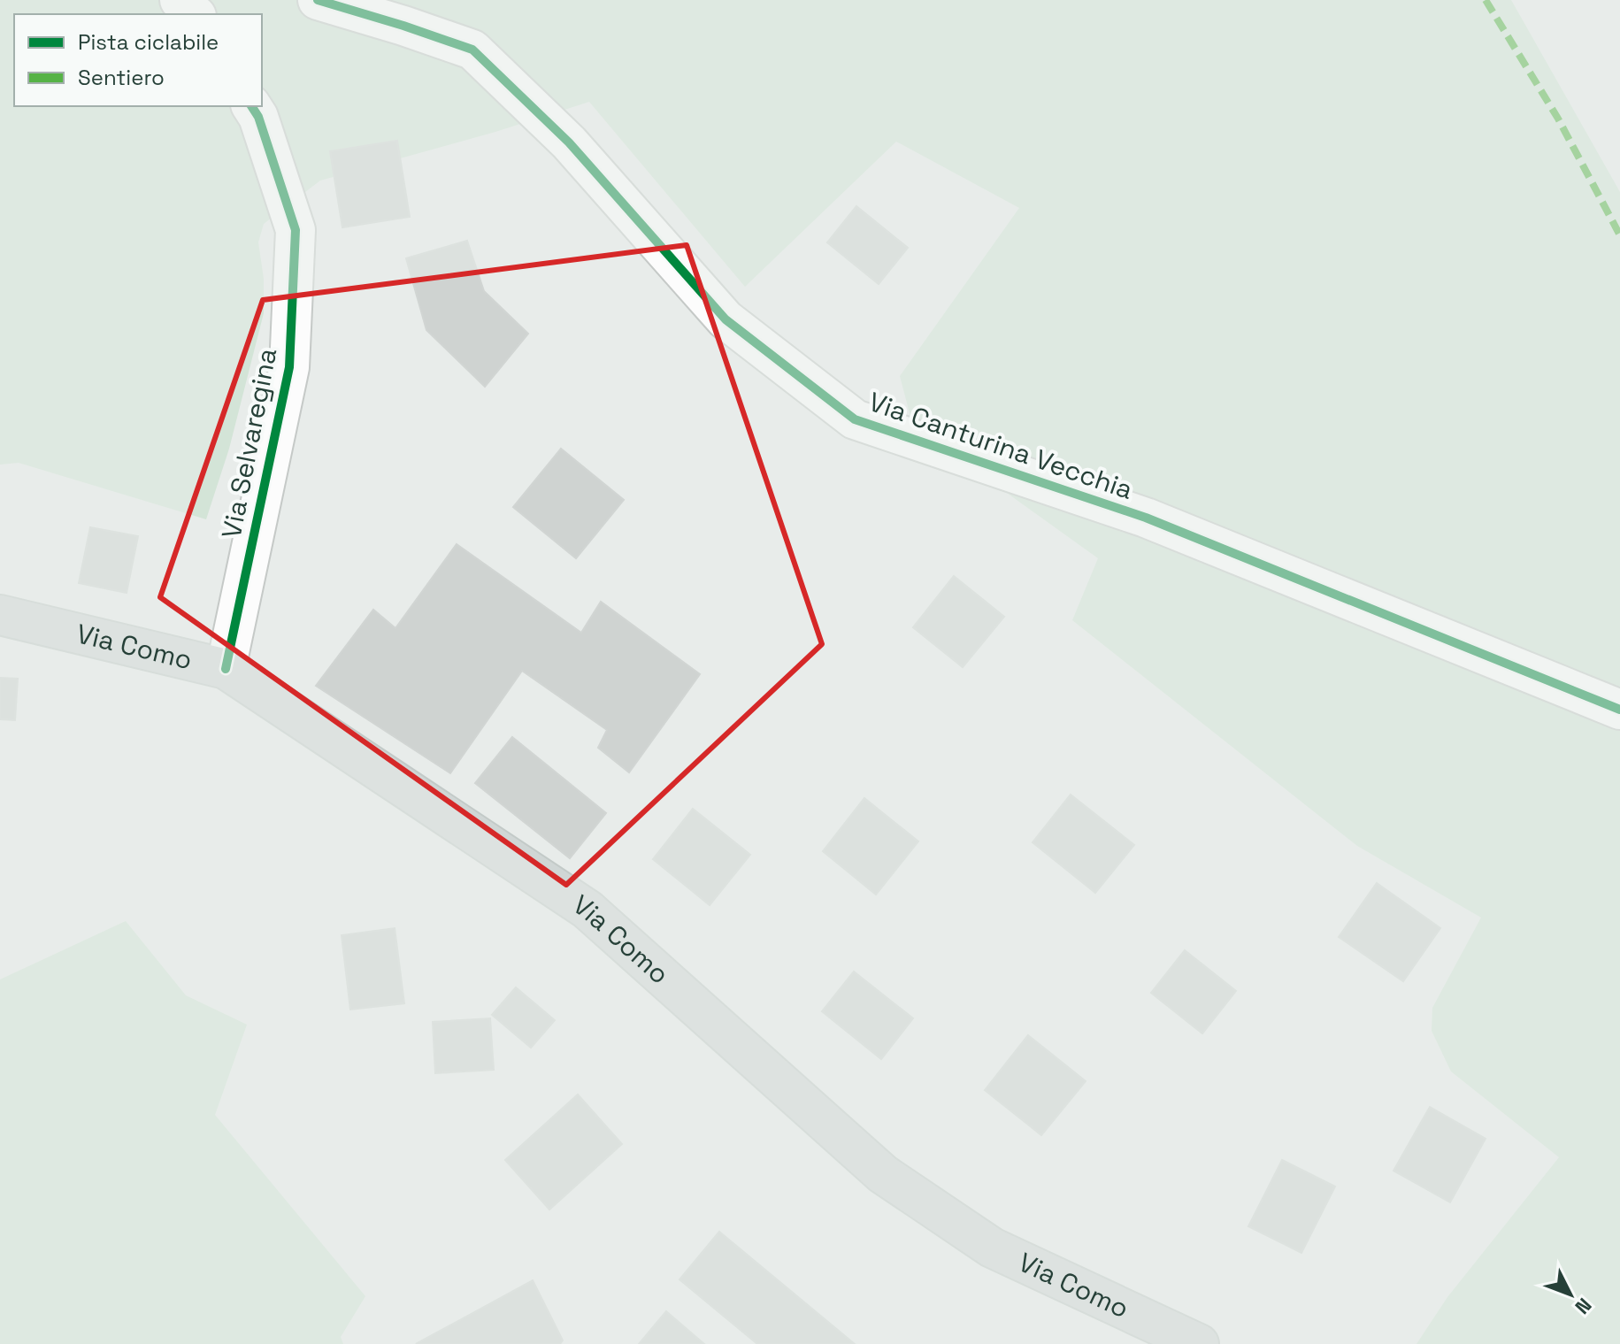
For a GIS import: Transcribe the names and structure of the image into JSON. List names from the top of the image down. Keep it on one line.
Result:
{"streets":{"main road":["Via Como"],"street":["Via Selvaregina","Via Canturina Vecchia"]},"crossings":[["Via Selvaregina","Via Como"]],"legend":["Pista ciclabile","Sentiero"],"north":"bottom right"}
